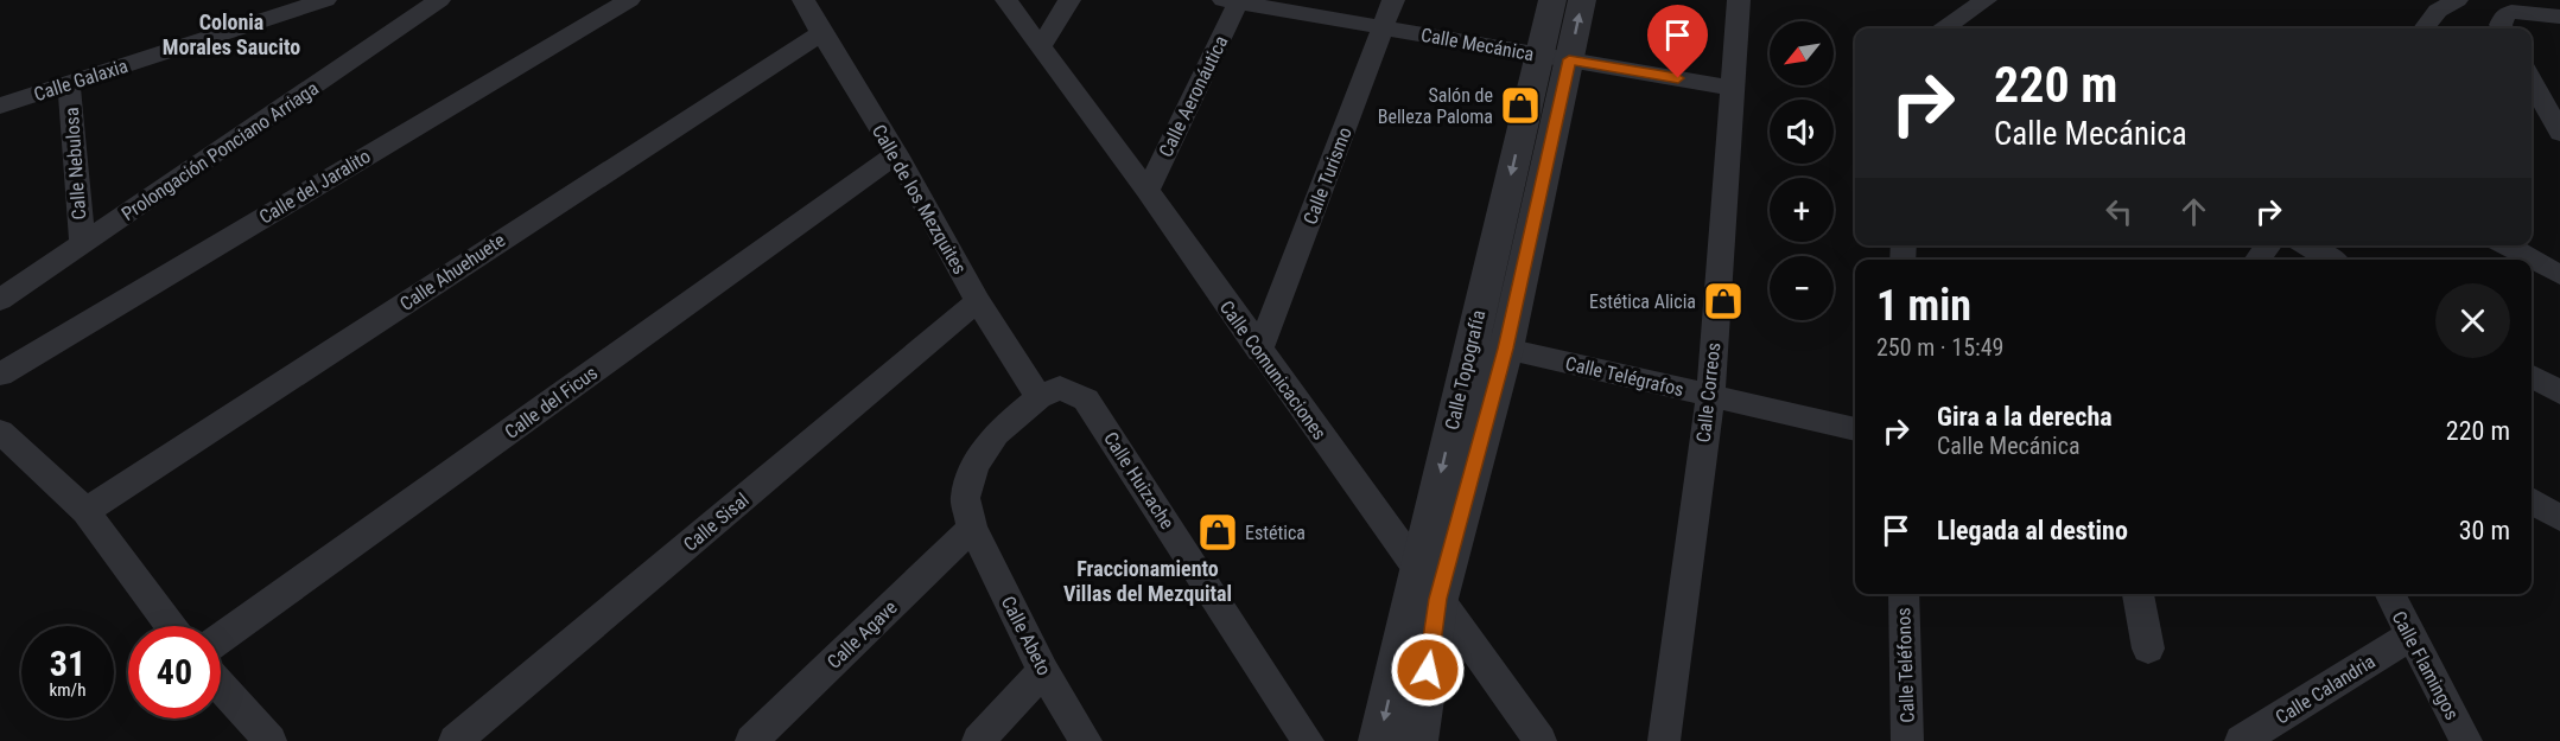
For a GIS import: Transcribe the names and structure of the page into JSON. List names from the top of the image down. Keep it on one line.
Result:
{"streets":{"street":["Calle Mecánica","Calle Galaxia","Calle Aeronáutica","Prolongación Ponciano Arriaga","Calle Nebulosa","Calle Turismo","Calle del Jaralito","Calle de los Mezquites","Calle Ahuehuete","Calle Comunicaciones","Calle Topografía","Calle Telégrafos","Calle Correos","Calle del Ficus","Calle Huizache","Calle Sisal","Calle Agave","Calle Abeto","Calle Teléfonos","Calle Flamingos","Calle Calandria"]},"crossings":[["Calle Mecánica","Calle Aeronáutica"],["Calle Mecánica","Calle Turismo"],["Calle Mecánica","Calle Topografía"],["Calle Mecánica","Calle Correos"],["Calle Galaxia","Calle Nebulosa"],["Calle Aeronáutica","Calle Comunicaciones"],["Prolongación Ponciano Arriaga","Calle Nebulosa"],["Calle Turismo","Calle Comunicaciones"],["Calle de los Mezquites","Calle Ahuehuete"],["Calle de los Mezquites","Calle del Ficus"],["Calle de los Mezquites","Calle Huizache"],["Calle de los Mezquites","Calle Sisal"],["Calle de los Mezquites","Calle Abeto"],["Calle Comunicaciones","Calle Topografía"],["Calle Topografía","Calle Telégrafos"],["Calle Telégrafos","Calle Correos"],["Calle Huizache","Calle Abeto"],["Calle Agave","Calle Abeto"],["Calle Flamingos","Calle Calandria"]],"districts":["Colonia Morales Saucito","Fraccionamiento Villas del Mezquital"],"places":{"shop":["Salón de Belleza Paloma","Estética Alicia","Estética"]},"north":"bottom left","page":{"map_buttons":["+","−"],"turn":["220 m","Calle Mecánica"],"heading":["1 min","250 m · 15:49"],"list":[{"name":"Gira a la derecha","note":"Calle Mecánica","value":"220 m"},{"name":"Llegada al destino","value":"30 m"}],"speed":"31 km/h","limit":"40"}}
